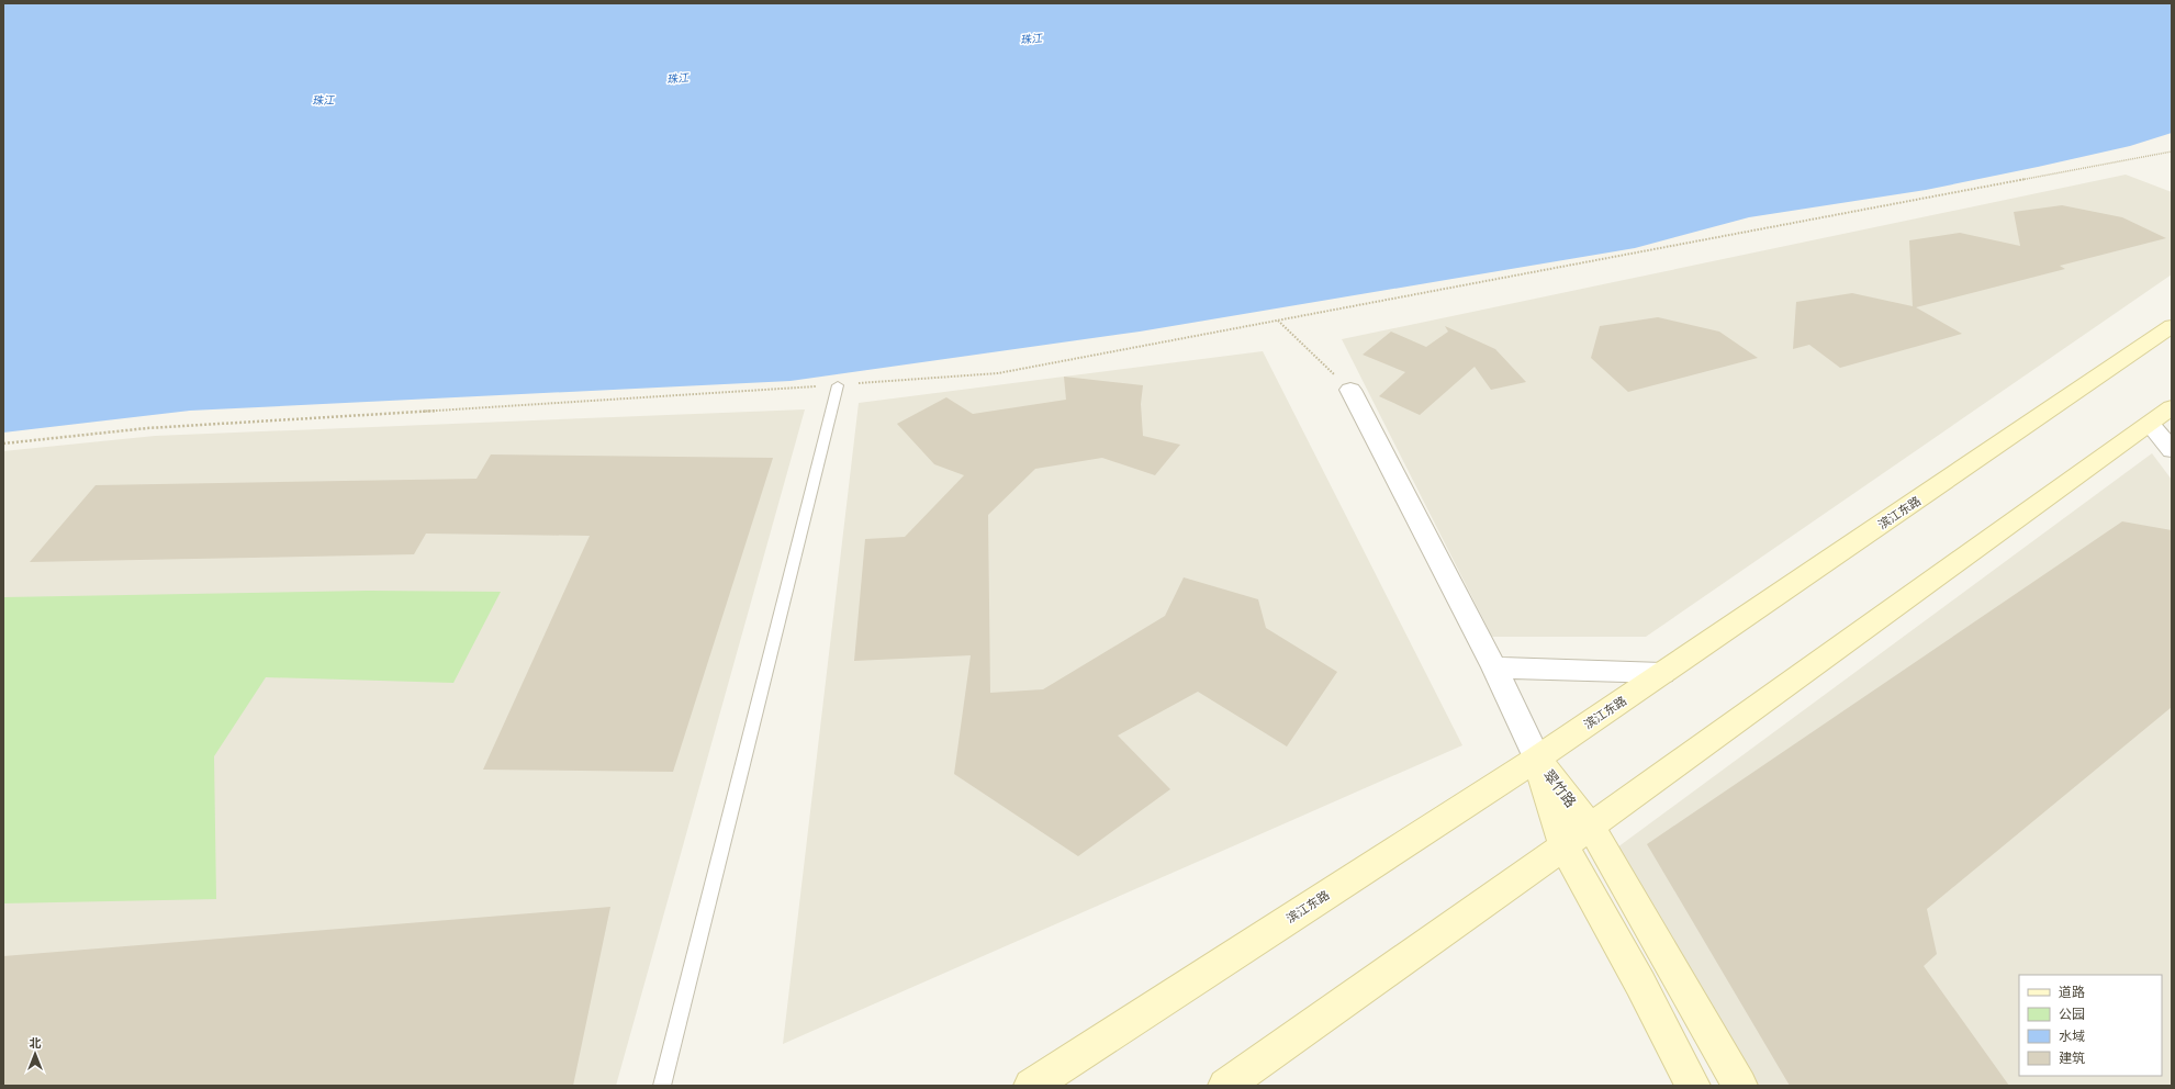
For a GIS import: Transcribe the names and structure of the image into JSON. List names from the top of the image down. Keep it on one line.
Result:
{"streets":{"main road":["滨江东路","翠竹路"]},"crossings":[["滨江东路","翠竹路"]],"water":["珠江"],"legend":["道路","公园","水域","建筑"],"north":"top"}
